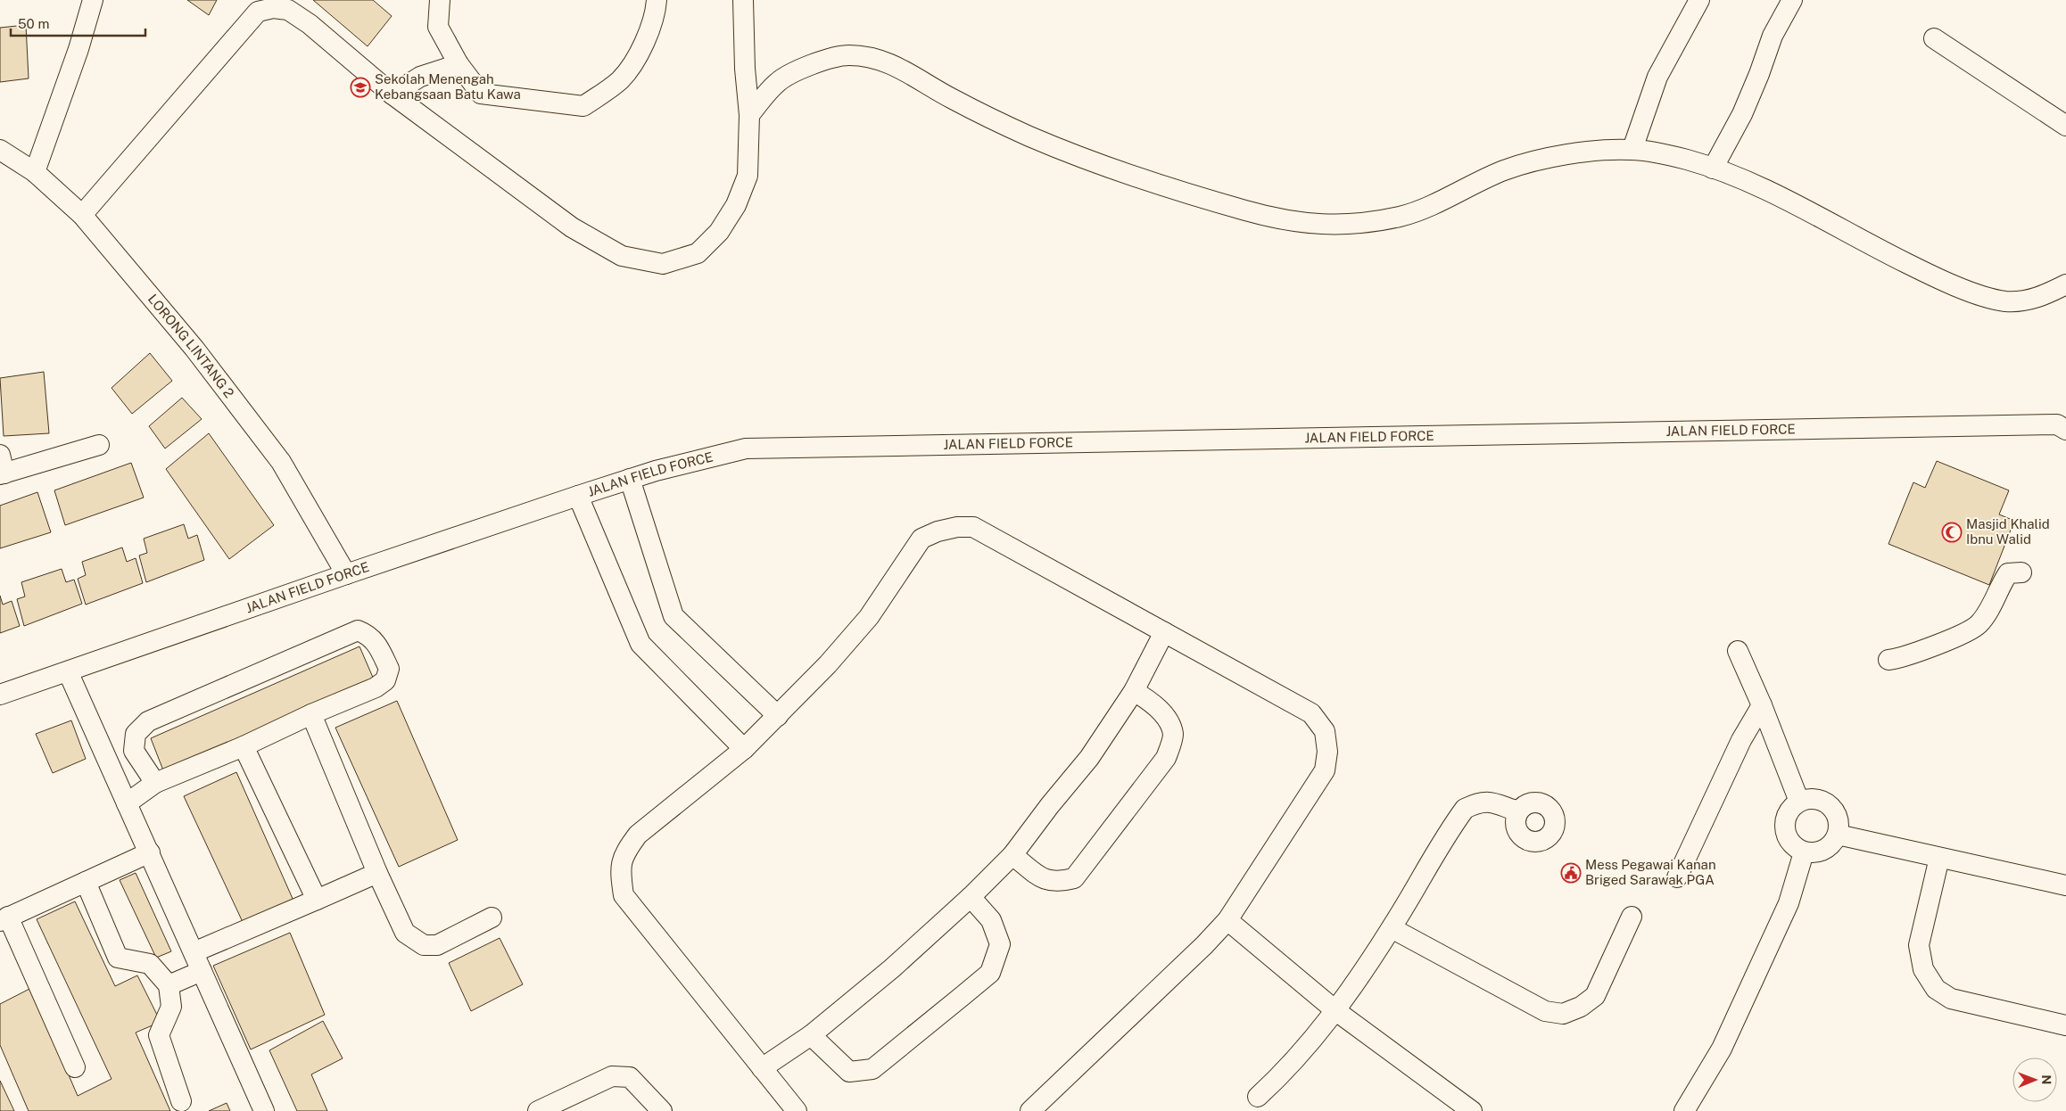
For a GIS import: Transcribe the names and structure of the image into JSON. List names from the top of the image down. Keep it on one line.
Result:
{"streets":{"street":["LORONG LINTANG 2","JALAN FIELD FORCE"]},"crossings":[["LORONG LINTANG 2","JALAN FIELD FORCE"]],"places":{"school or university":["Sekolah Menengah Kebangsaan Batu Kawa"],"mosque":["Masjid Khalid Ibnu Walid"],"public building":["Mess Pegawai Kanan Briged Sarawak PGA"]},"scale_bar":"50 m","north":"right"}
